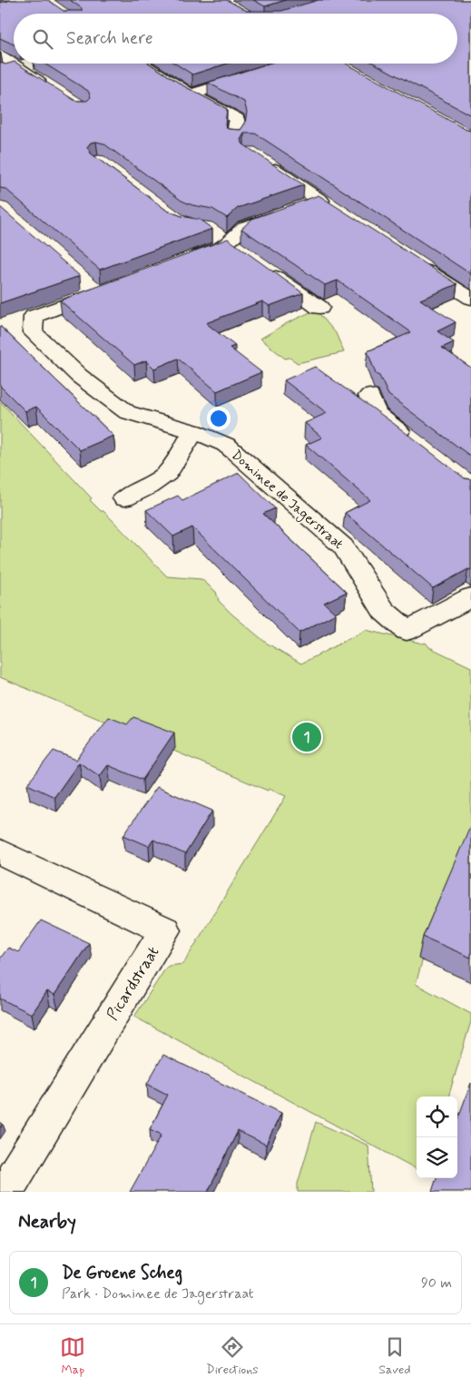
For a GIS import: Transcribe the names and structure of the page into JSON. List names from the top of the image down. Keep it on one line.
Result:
{"streets":{"street":["Dominee de Jagerstraat","Picardstraat"]},"page":{"search":"Search here","pins":"1","heading":"Nearby","list":[{"mark":"1","name":"De Groene Scheg","note":"Park · Dominee de Jagerstraat","value":"90 m"}],"nav":["Map","Directions","Saved"]}}
